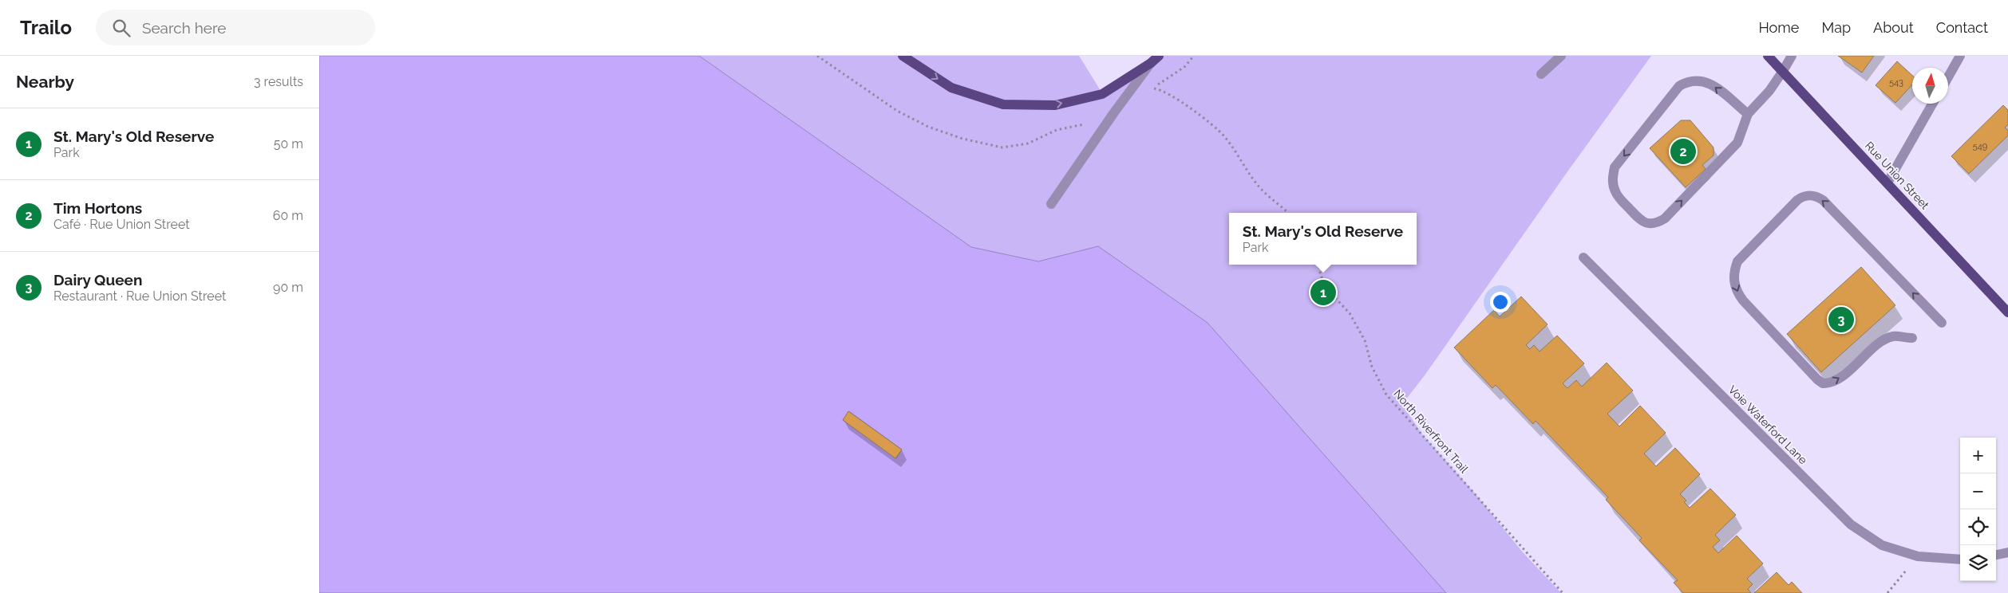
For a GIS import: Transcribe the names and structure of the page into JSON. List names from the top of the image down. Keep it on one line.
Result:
{"streets":{"main road":["Rue Union Street"],"street":["Voie Waterford Lane"],"path":["North Riverfront Trail"]},"house_numbers":["543","549"],"north":"top","page":{"header":"Trailo","search":"Search here","nav":["Home","Map","About","Contact"],"heading":["Nearby","3 results"],"list":[{"mark":"1","name":"St. Mary's Old Reserve","note":"Park","value":"50 m"},{"mark":"2","name":"Tim Hortons","note":"Café · Rue Union Street","value":"60 m"},{"mark":"3","name":"Dairy Queen","note":"Restaurant · Rue Union Street","value":"90 m"}],"pins":["2","1","3"],"popup":["St. Mary's Old Reserve","Park"],"map_buttons":["+","−"]}}
